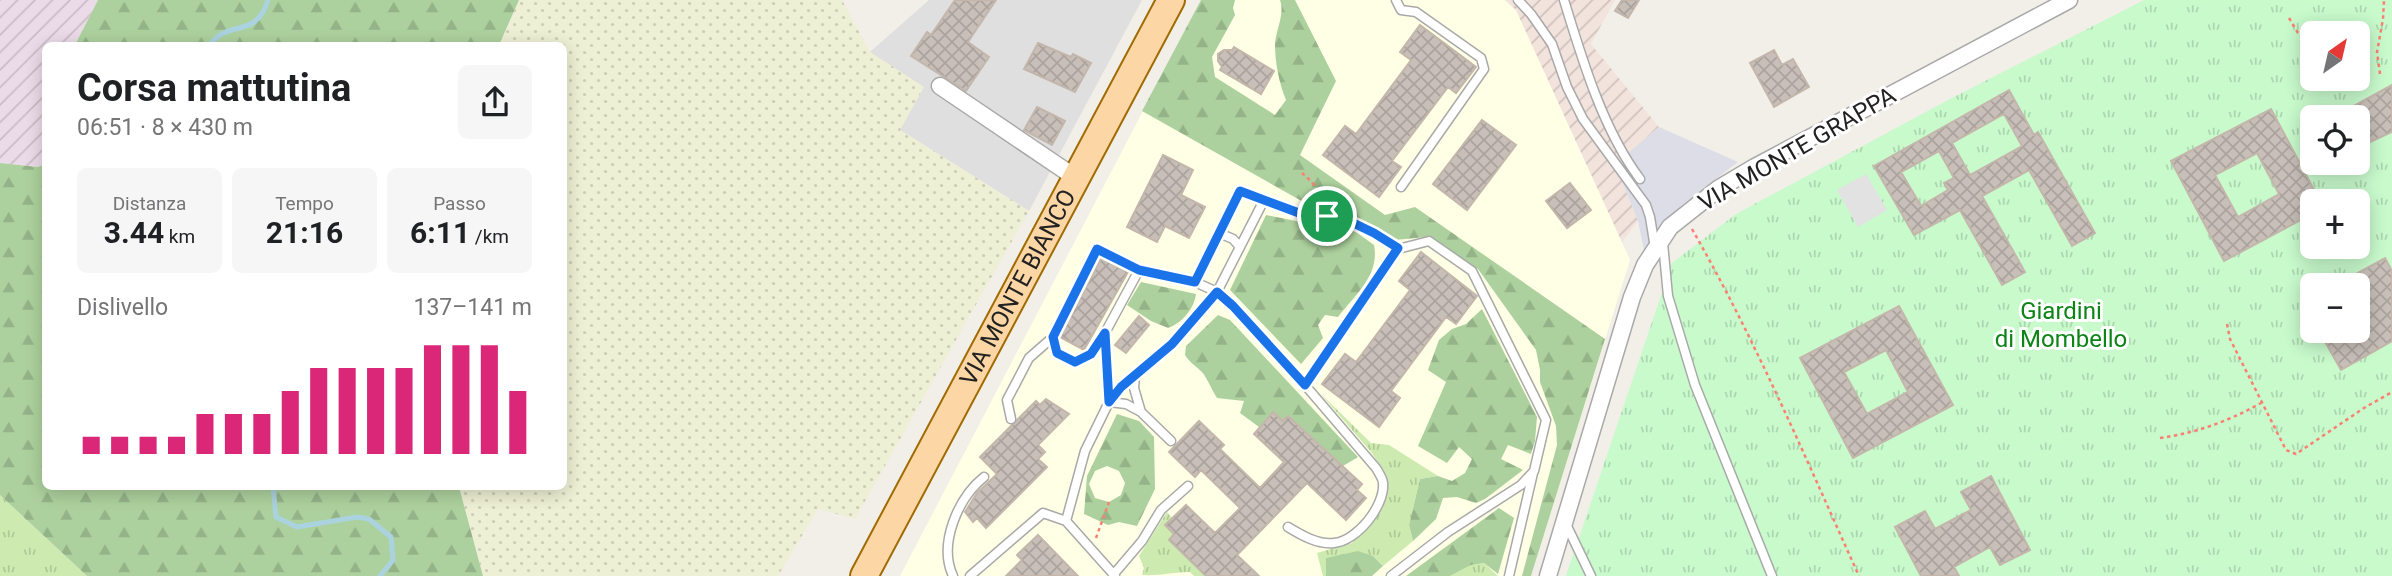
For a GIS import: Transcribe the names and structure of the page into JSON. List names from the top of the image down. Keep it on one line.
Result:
{"streets":{"main road":["VIA MONTE BIANCO"],"street":["VIA MONTE GRAPPA"]},"parks":["Giardini di Mombello"],"north":"top right","page":{"map_buttons":["+","−"],"heading":["Corsa mattutina","06:51 · 8 × 430 m"],"stats":[["Distanza","3.44 km"],["Tempo","21:16"],["Passo","6:11 /km"]],"chart":["Dislivello","137–141 m"]}}
